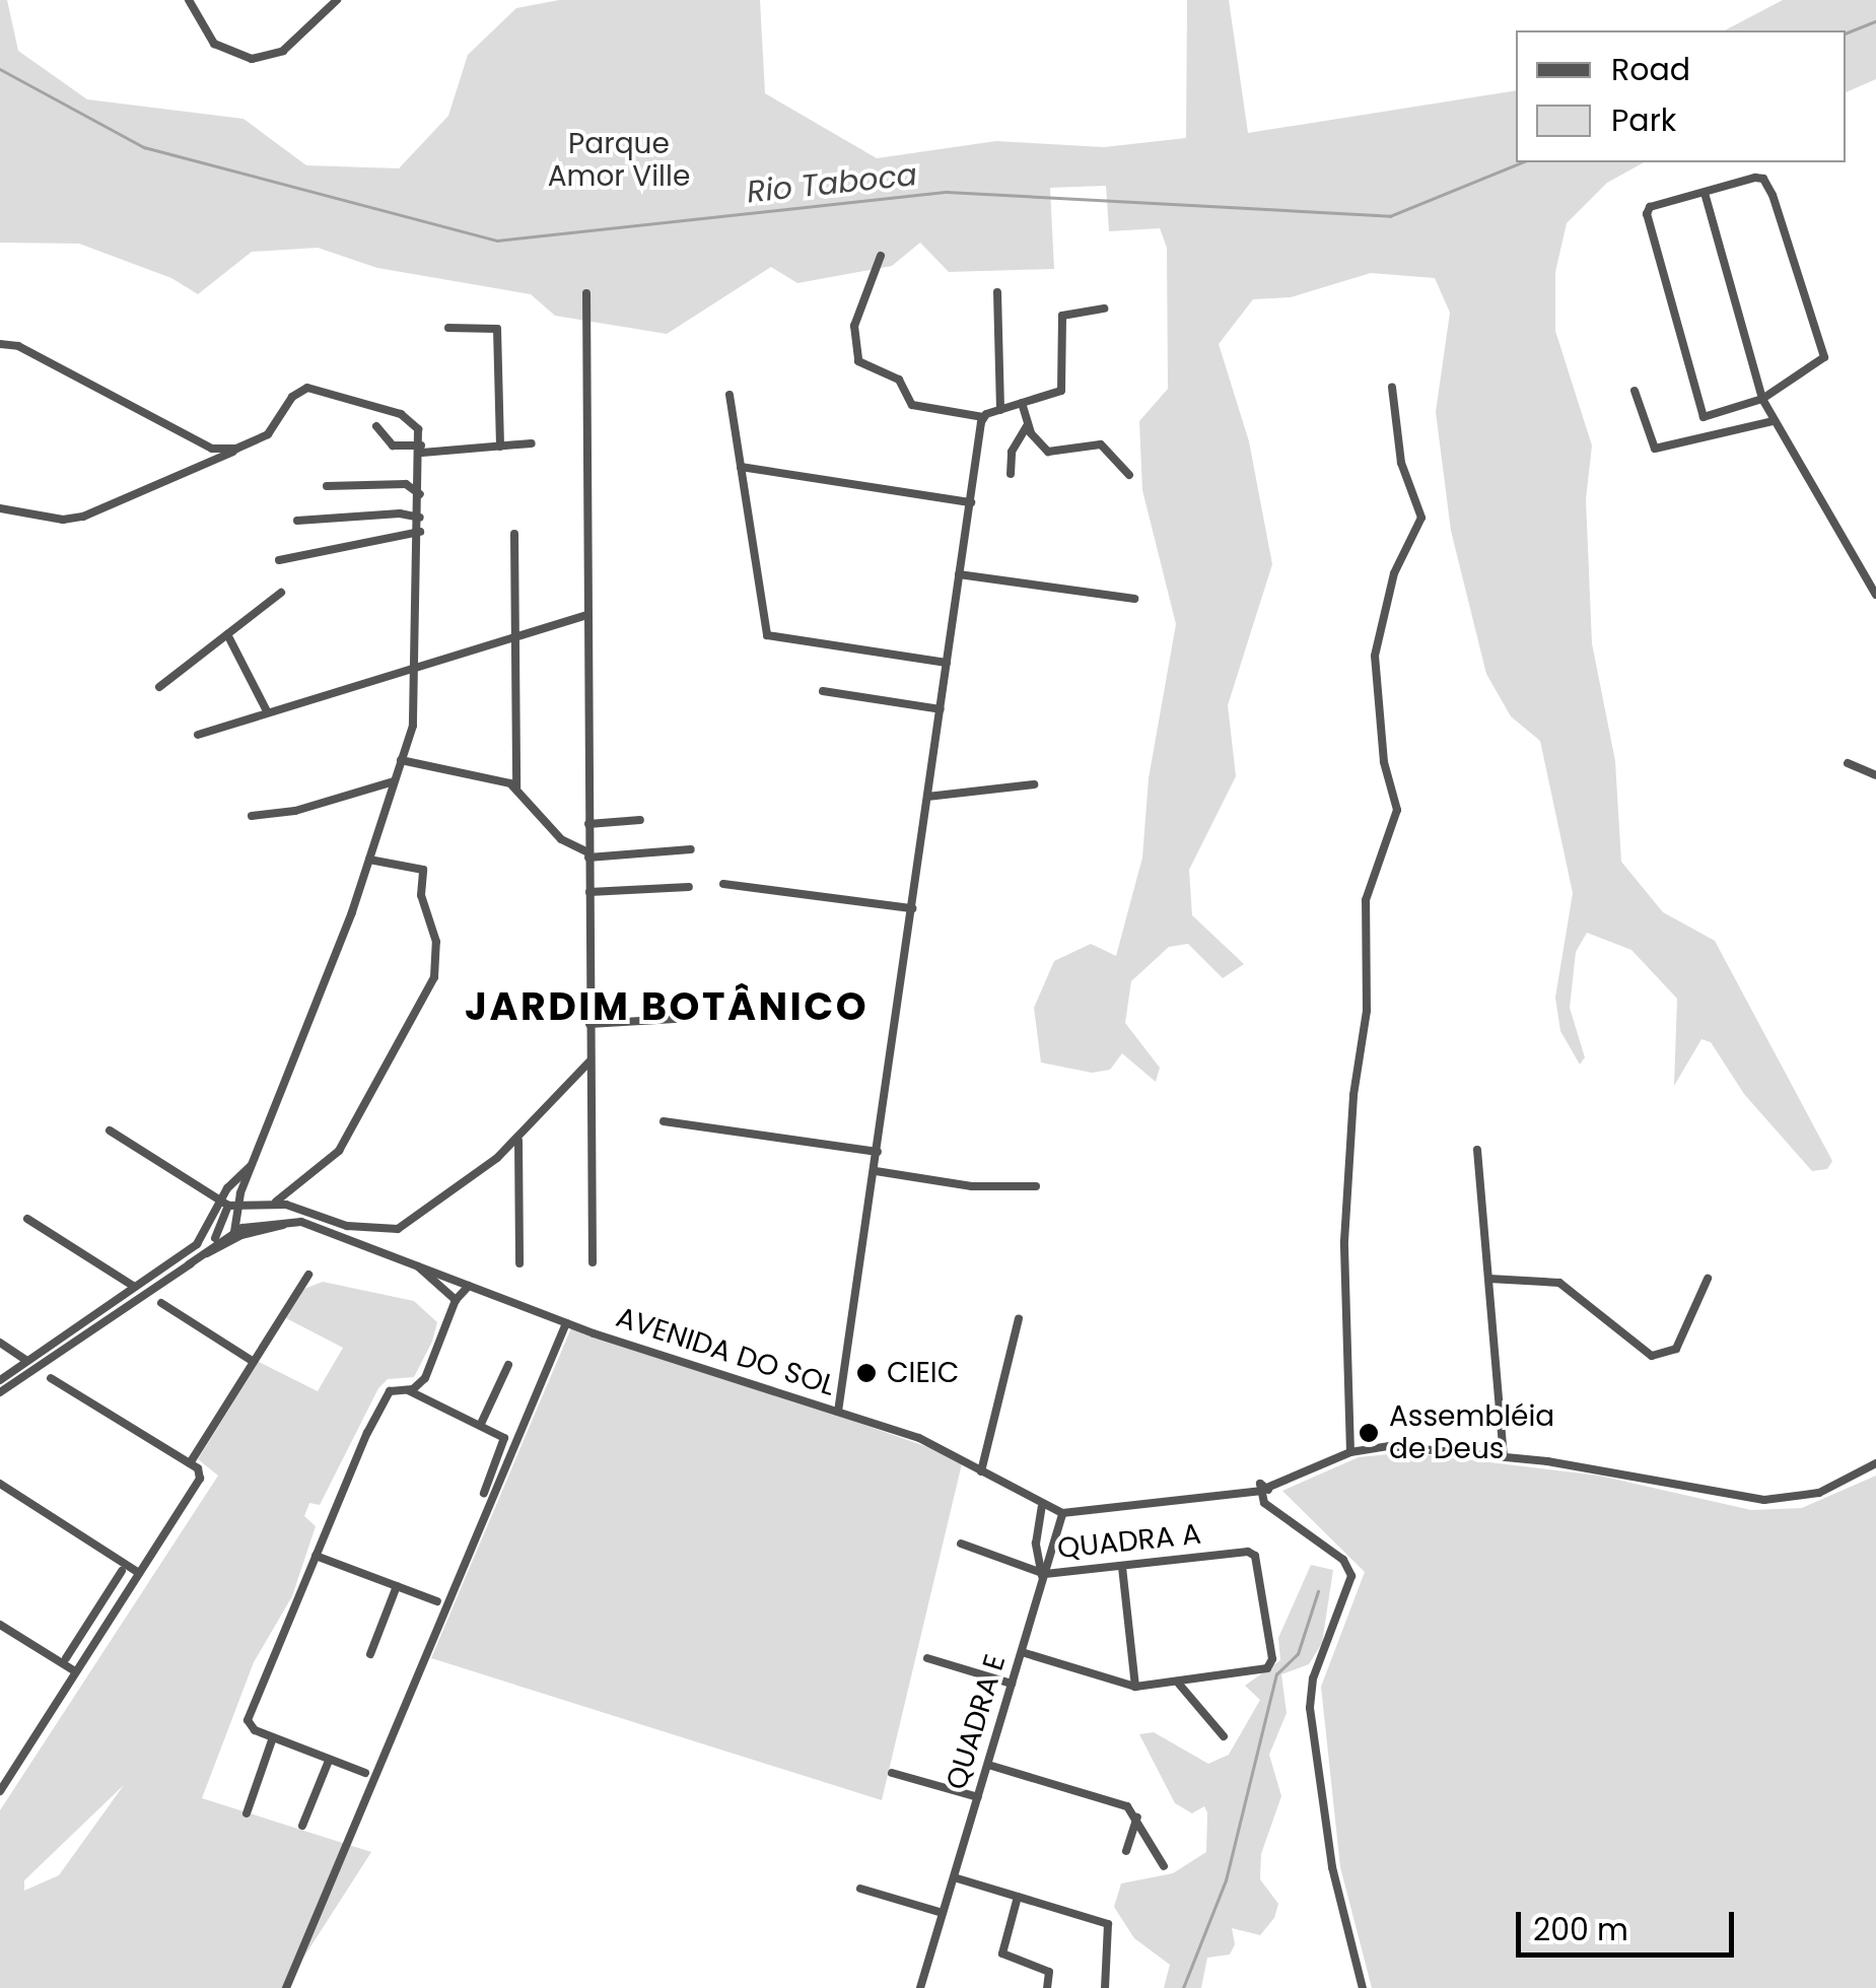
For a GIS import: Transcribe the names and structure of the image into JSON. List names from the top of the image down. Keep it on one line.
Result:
{"streets":{"street":["AVENIDA DO SOL","QUADRA A","QUADRA E"]},"crossings":[["AVENIDA DO SOL","QUADRA E"],["QUADRA A","QUADRA E"]],"districts":["JARDIM BOTÂNICO"],"water":["Rio Taboca"],"parks":["Parque Amor Ville"],"places":["CIEIC","Assembléia de Deus"],"legend":["Road","Park"],"scale_bar":"200 m"}
